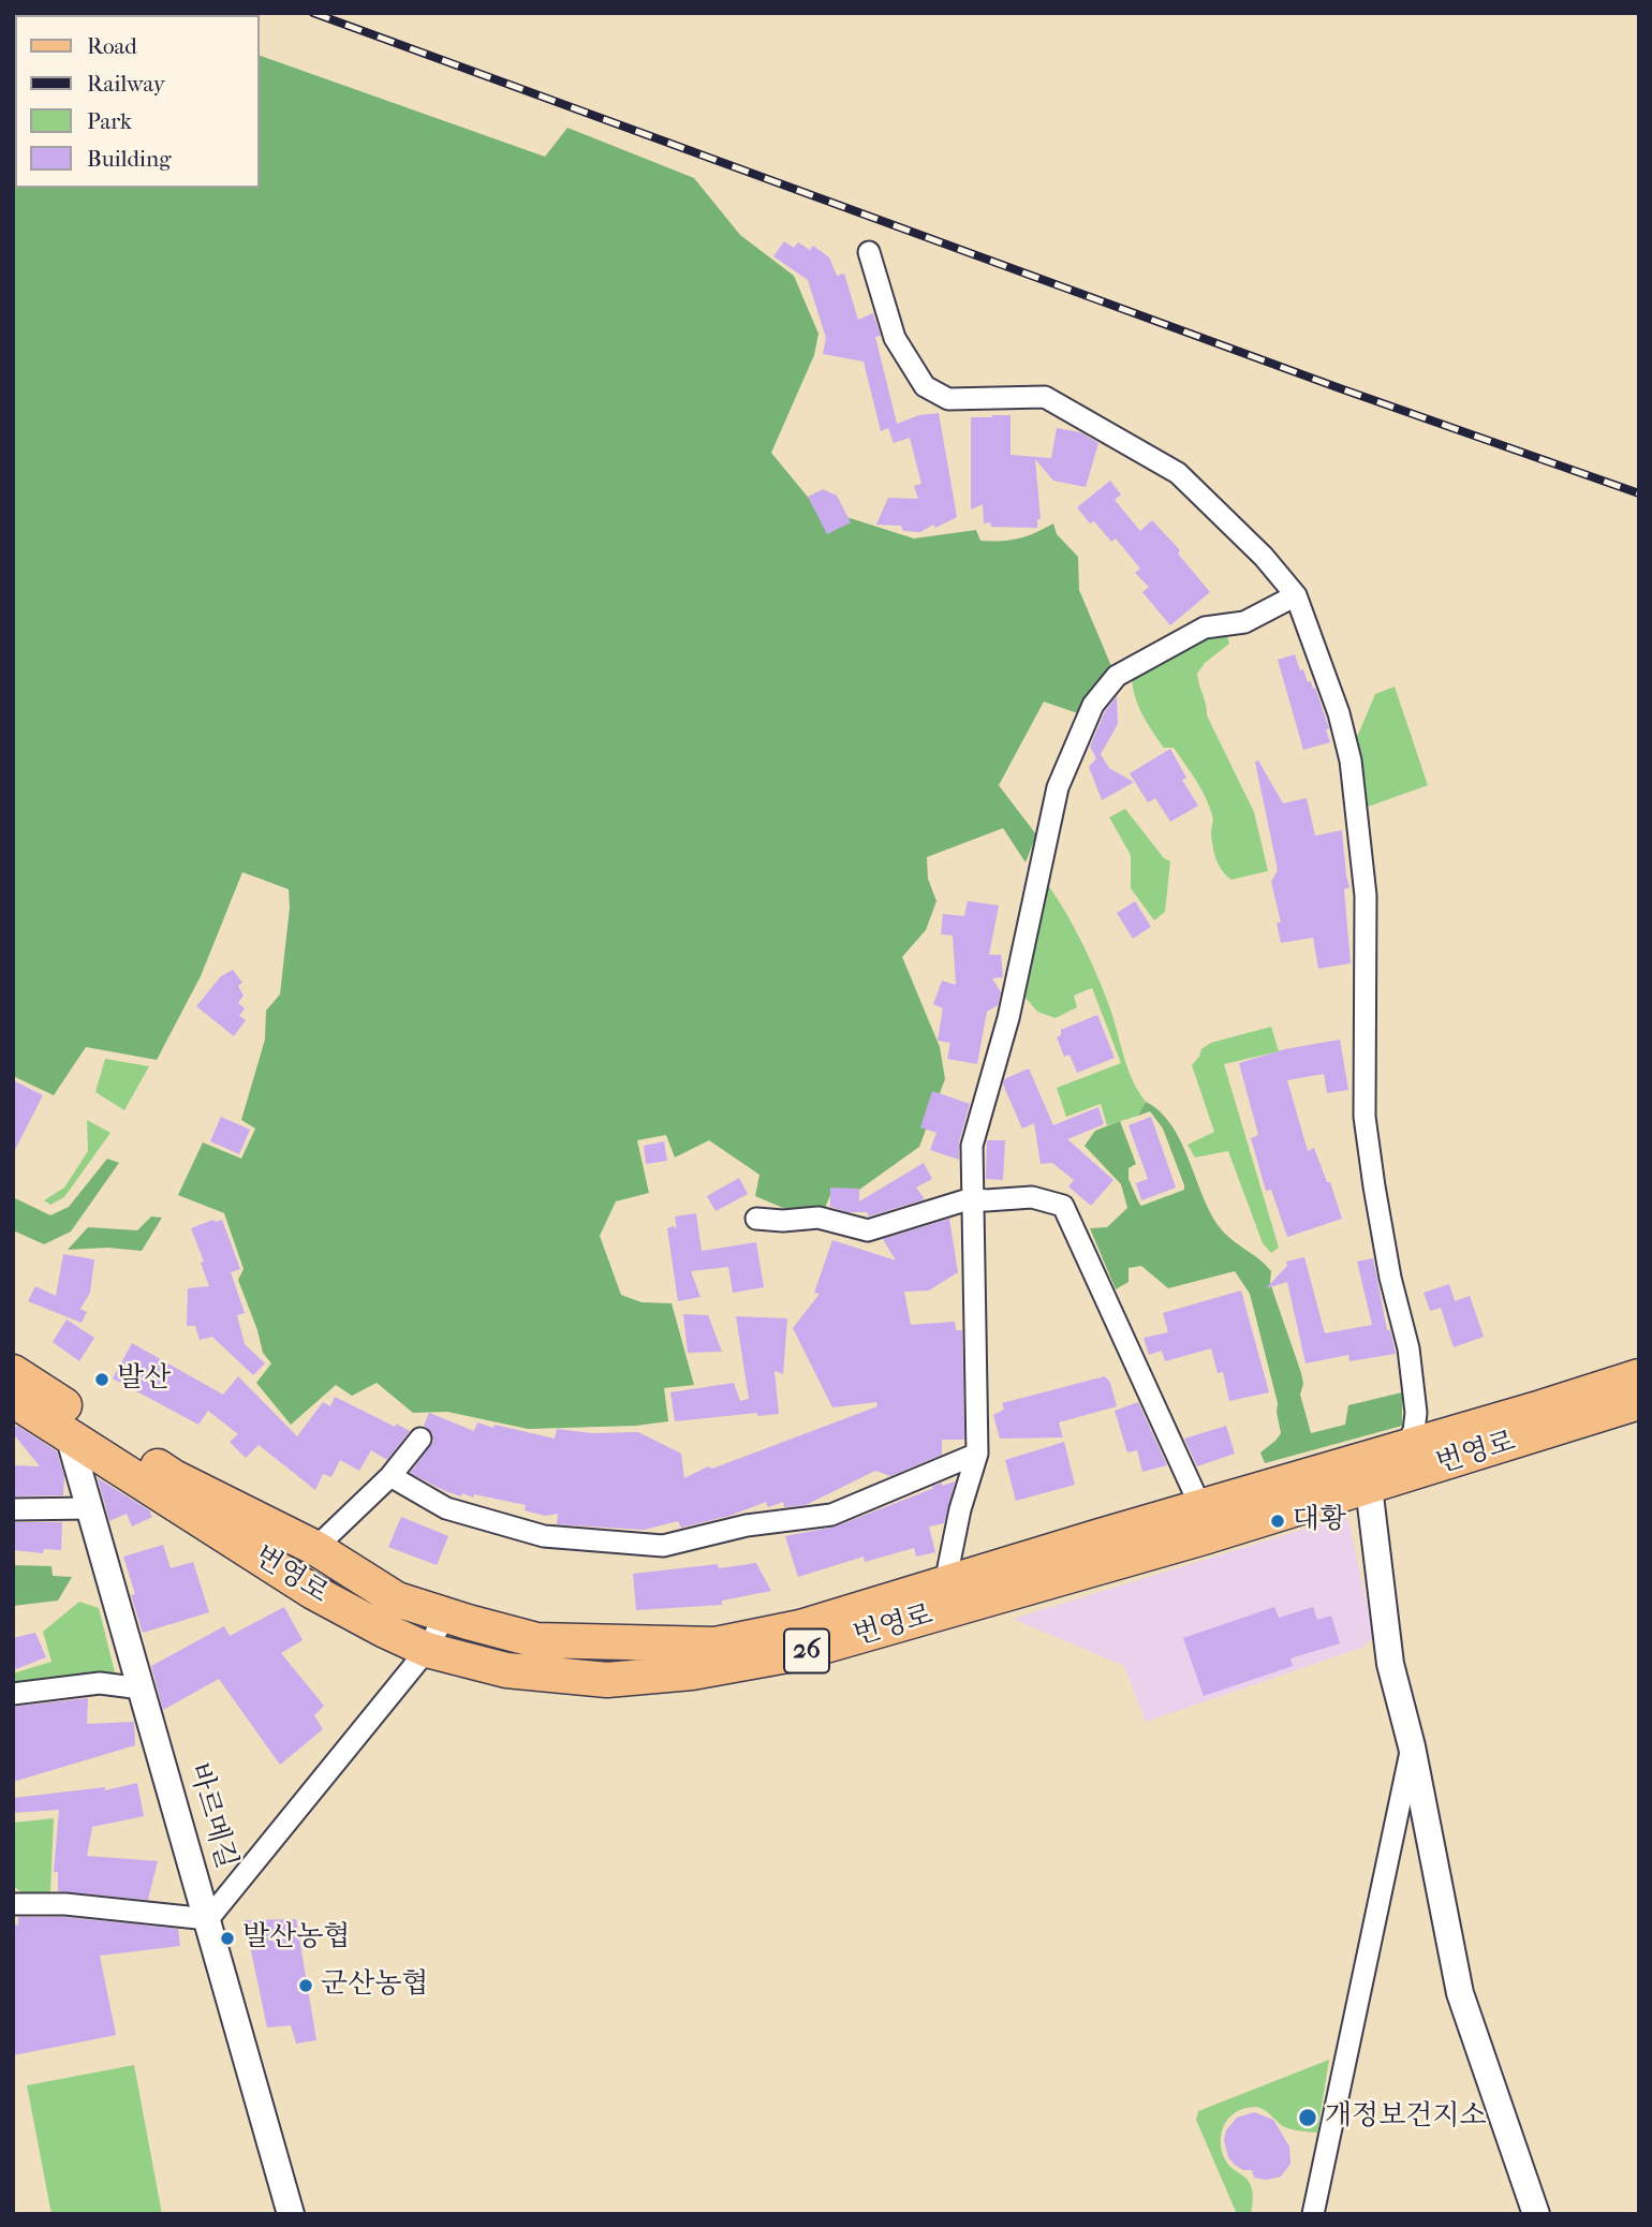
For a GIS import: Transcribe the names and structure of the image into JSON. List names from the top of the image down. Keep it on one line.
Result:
{"streets":{"main road":["번영로","26"],"street":["바르메길"]},"crossings":[["번영로","바르메길"]],"places":["발산","대황","발산농협","군산농협","개정보건지소"],"legend":["Road","Railway","Park","Building"]}
